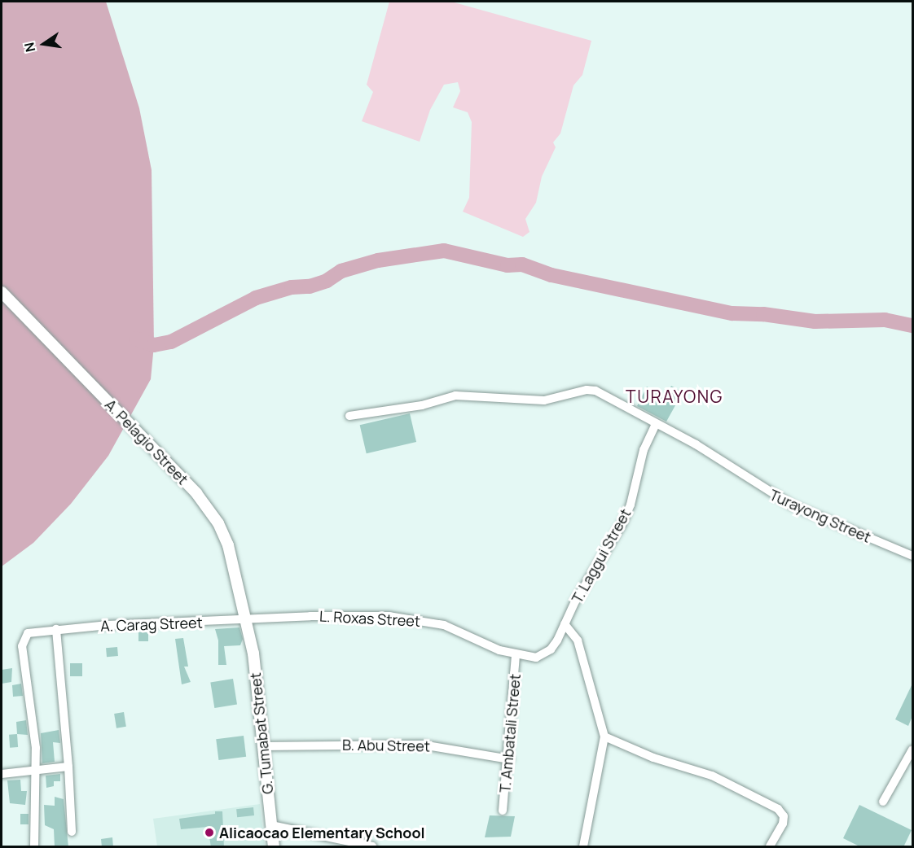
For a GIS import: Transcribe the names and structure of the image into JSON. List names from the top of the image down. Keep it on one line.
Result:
{"streets":{"main road":["A. Pelagio Street","G. Tumabat Street"],"street":["Turayong Street","T. Laggui Street","L. Roxas Street","A. Carag Street","T. Ambatali Street","B. Abu Street"]},"crossings":[["A. Pelagio Street","L. Roxas Street"],["A. Pelagio Street","A. Carag Street"],["A. Pelagio Street","G. Tumabat Street"],["Turayong Street","T. Laggui Street"],["T. Laggui Street","L. Roxas Street"],["T. Laggui Street","T. Ambatali Street"],["L. Roxas Street","A. Carag Street"],["L. Roxas Street","G. Tumabat Street"],["L. Roxas Street","T. Ambatali Street"],["A. Carag Street","G. Tumabat Street"],["G. Tumabat Street","B. Abu Street"],["T. Ambatali Street","B. Abu Street"]],"districts":["TURAYONG"],"places":["Alicaocao Elementary School"],"north":"left"}
